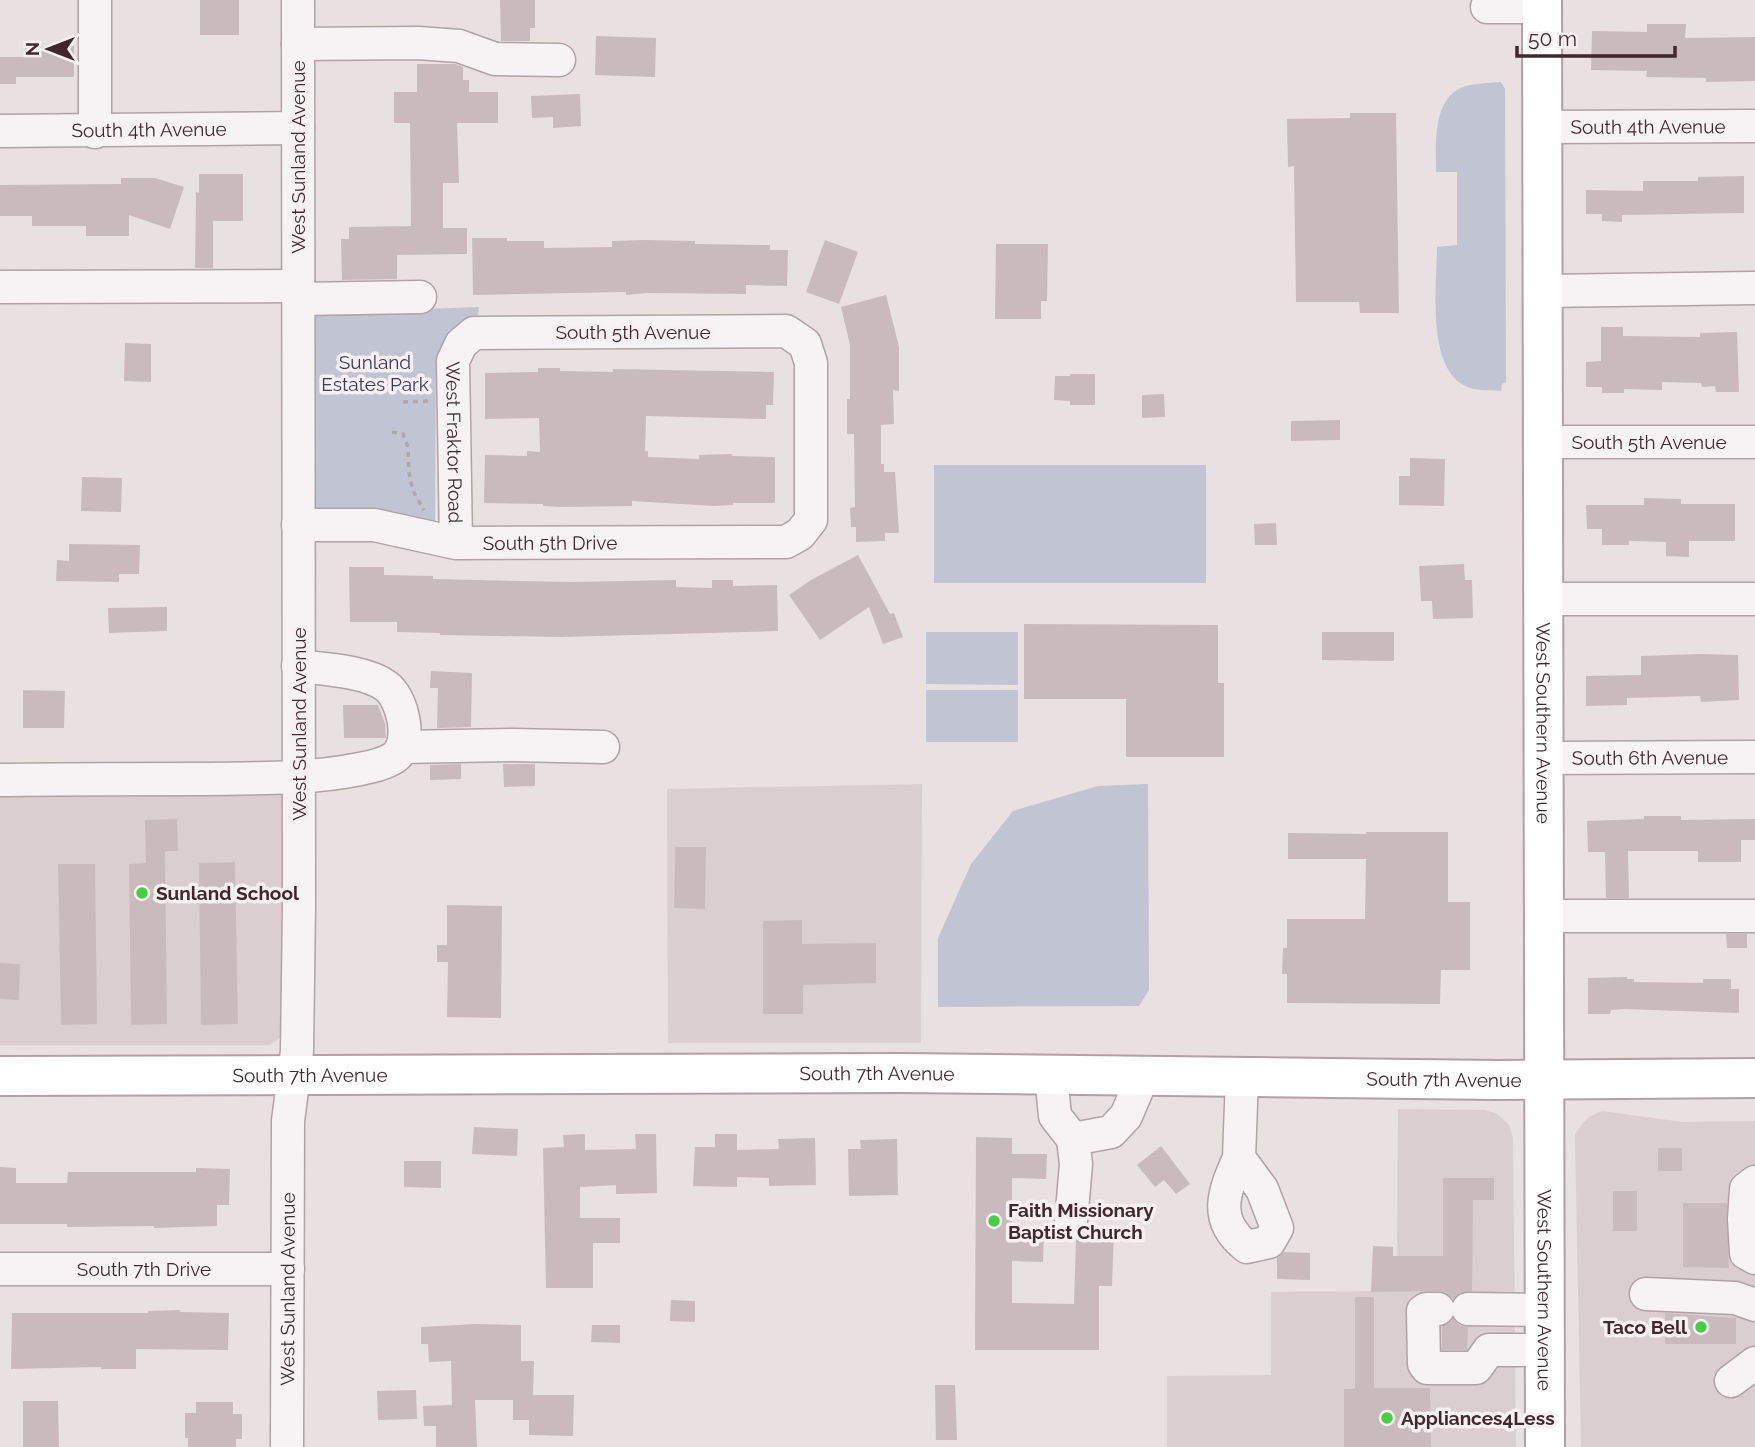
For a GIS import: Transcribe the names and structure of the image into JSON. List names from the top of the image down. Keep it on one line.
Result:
{"streets":{"main road":["West Southern Avenue","South 7th Avenue"],"street":["South 4th Avenue","West Sunland Avenue","South 5th Avenue","West Fraktor Road","South 5th Drive","South 6th Avenue","South 7th Drive"]},"crossings":[["South 4th Avenue","West Sunland Avenue"],["South 4th Avenue","West Southern Avenue"],["West Sunland Avenue","South 5th Drive"],["West Sunland Avenue","South 7th Avenue"],["West Sunland Avenue","South 7th Drive"],["South 5th Avenue","West Fraktor Road"],["South 5th Avenue","South 5th Drive"],["South 5th Avenue","West Southern Avenue"],["West Fraktor Road","South 5th Drive"],["West Southern Avenue","South 6th Avenue"],["West Southern Avenue","South 7th Avenue"]],"parks":["Sunland Estates Park"],"places":["Sunland School","Faith Missionary Baptist Church","Taco Bell","Appliances4Less"],"scale_bar":"50 m","north":"left"}
